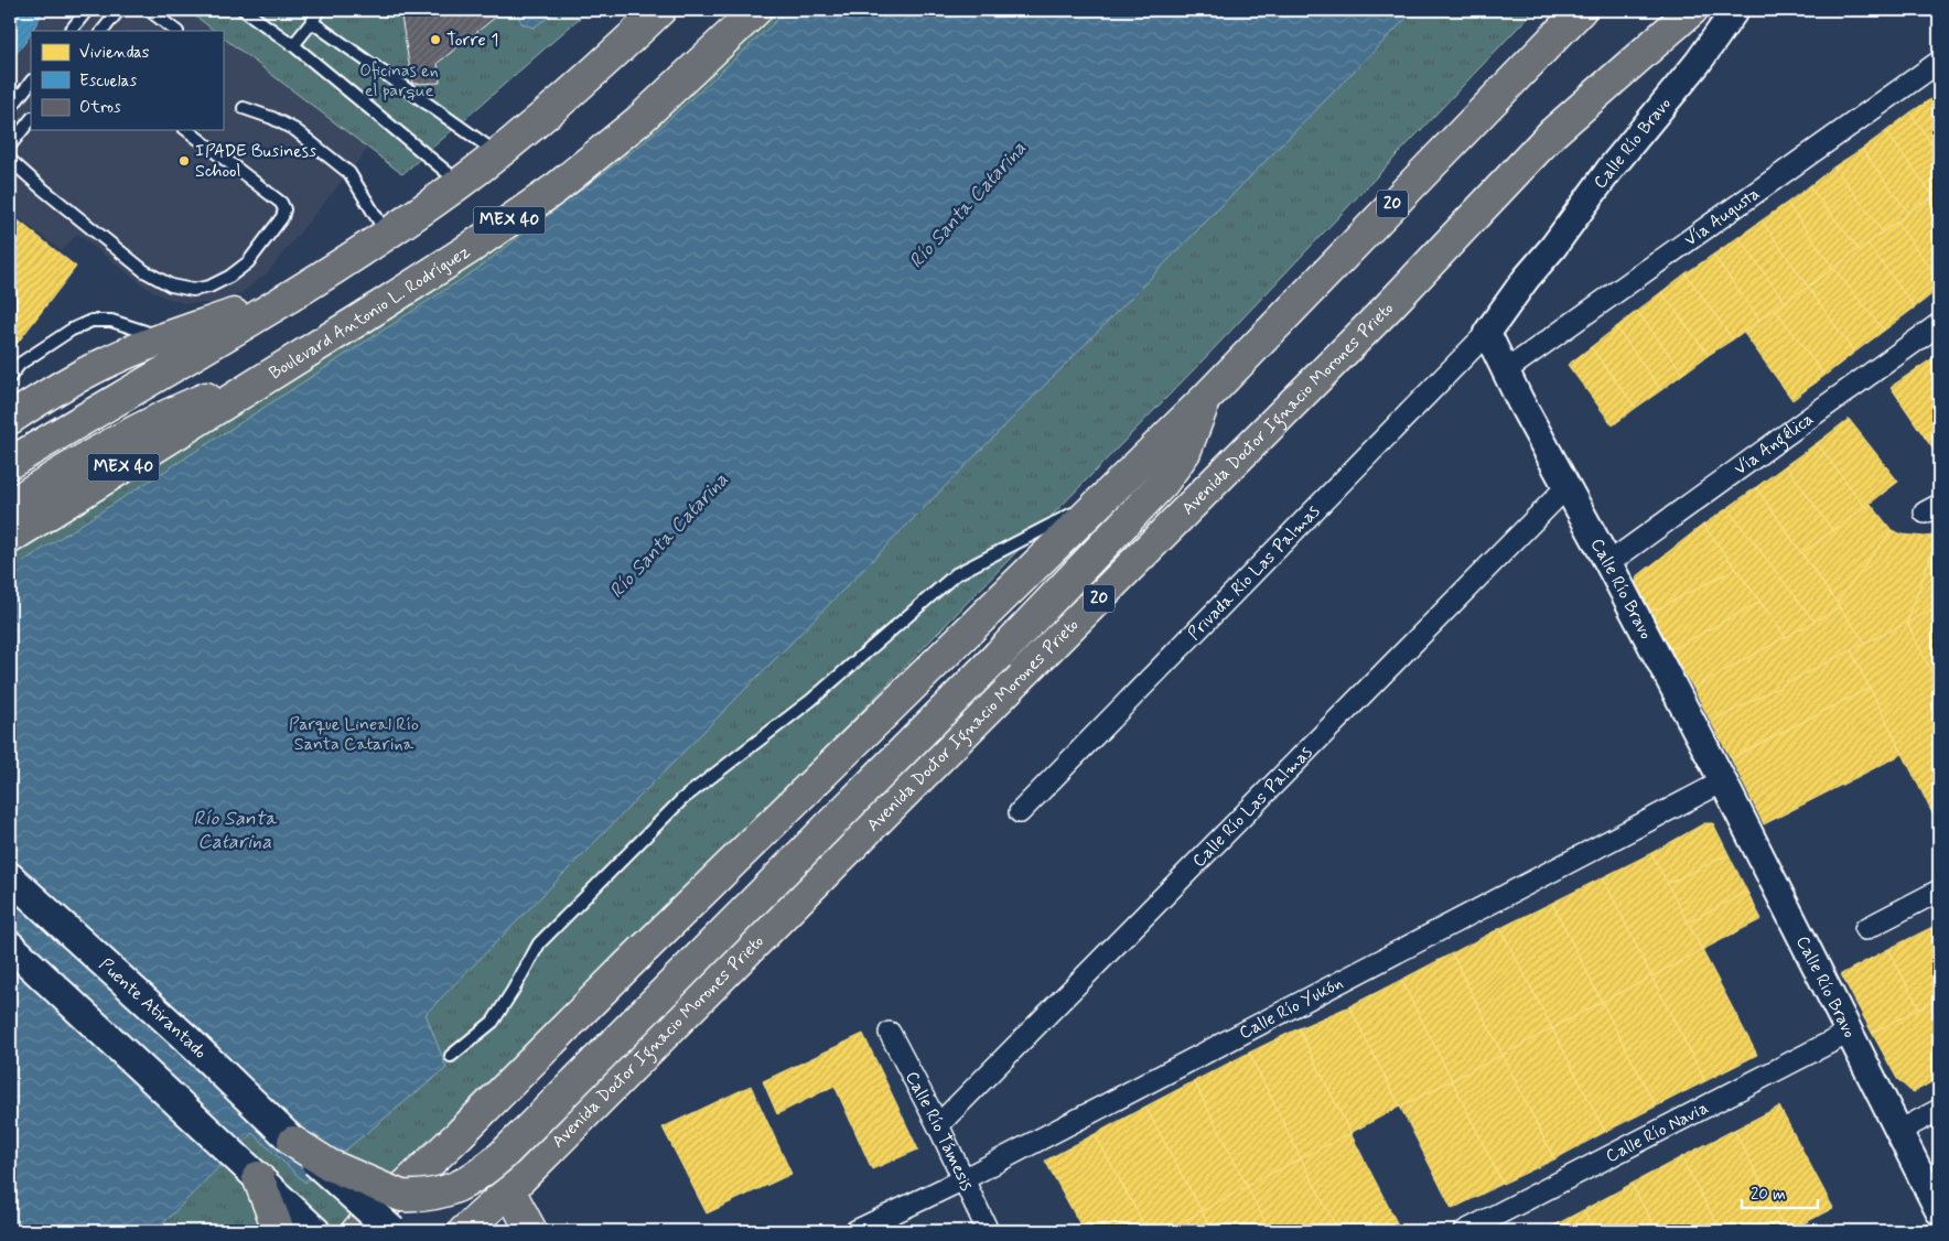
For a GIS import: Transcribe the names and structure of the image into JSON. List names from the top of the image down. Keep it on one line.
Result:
{"streets":{"main road":["20","MEX 40","Boulevard Antonio L. Rodríguez","Avenida Doctor Ignacio Morones Prieto","Puente Atirantado"],"street":["Calle Río Bravo","Vía Augusta","Vía Angélica","Privada Río Las Palmas","Calle Río Las Palmas","Calle Río Yukón","Calle Río Támesis","Calle Río Navia"]},"crossings":[["Calle Río Bravo","Vía Augusta"],["Calle Río Bravo","Vía Angélica"],["Calle Río Bravo","Privada Río Las Palmas"],["Calle Río Bravo","Calle Río Las Palmas"],["Calle Río Bravo","Calle Río Yukón"],["Calle Río Bravo","Calle Río Navia"],["Calle Río Las Palmas","Calle Río Támesis"],["Calle Río Yukón","Calle Río Támesis"]],"water":["Río Santa Catarina"],"parks":["Oficinas en el parque","Parque Lineal Río Santa Catarina"],"places":["Torre 1","IPADE Business School"],"legend":["Viviendas","Escuelas","Otros"],"scale_bar":"20 m"}
